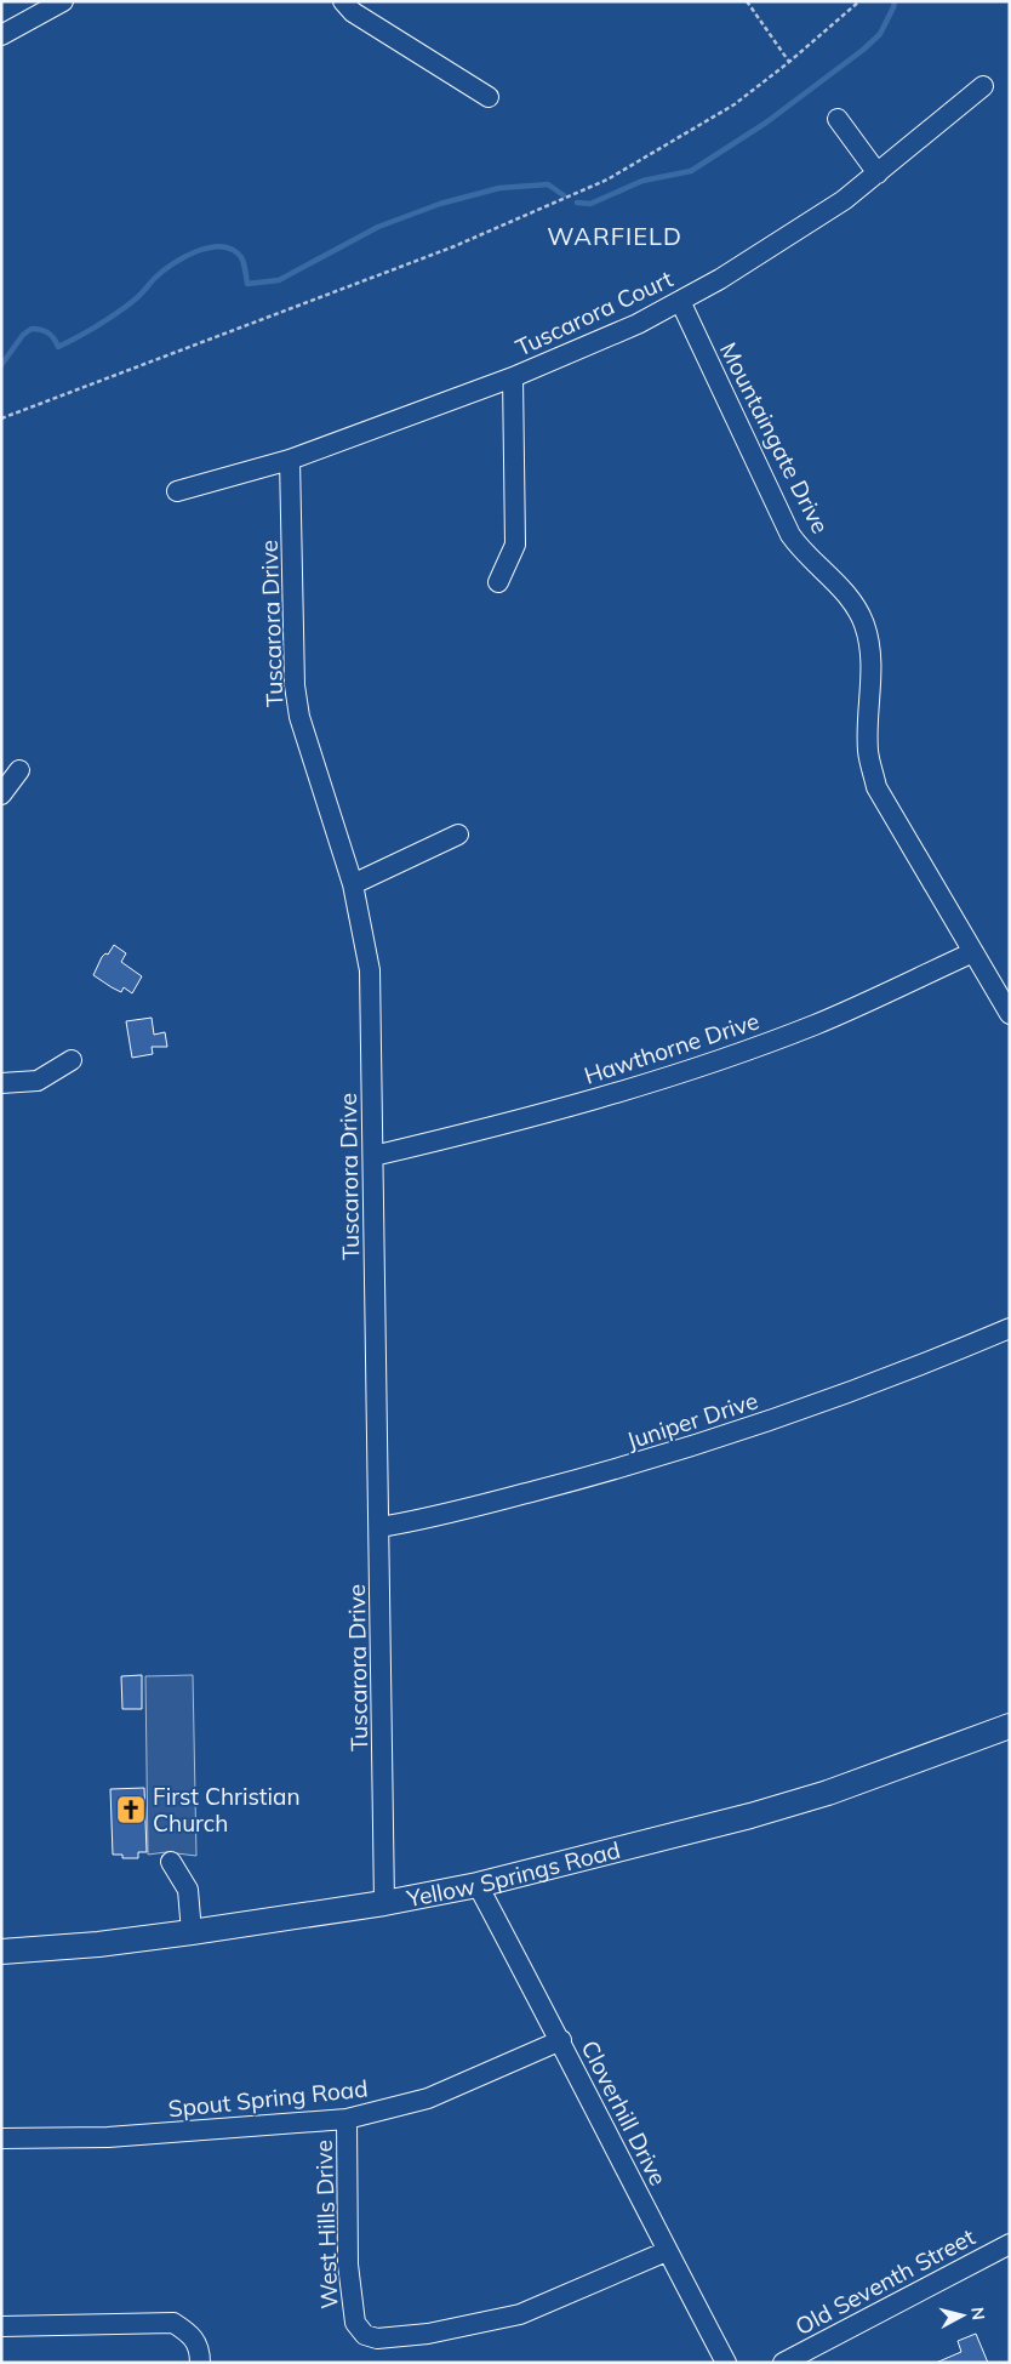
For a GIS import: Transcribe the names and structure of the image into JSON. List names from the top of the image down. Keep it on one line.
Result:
{"streets":{"main road":["Yellow Springs Road"],"street":["Tuscarora Court","Mountaingate Drive","Tuscarora Drive","Hawthorne Drive","Juniper Drive","Spout Spring Road","Cloverhill Drive","West Hills Drive","Old Seventh Street"]},"crossings":[["Tuscarora Court","Mountaingate Drive"],["Tuscarora Court","Tuscarora Drive"],["Mountaingate Drive","Hawthorne Drive"],["Tuscarora Drive","Hawthorne Drive"],["Tuscarora Drive","Juniper Drive"],["Tuscarora Drive","Yellow Springs Road"],["Yellow Springs Road","Cloverhill Drive"],["Spout Spring Road","Cloverhill Drive"],["Spout Spring Road","West Hills Drive"],["Cloverhill Drive","West Hills Drive"]],"districts":["WARFIELD"],"places":{"church":["First Christian Church"]},"north":"right"}
